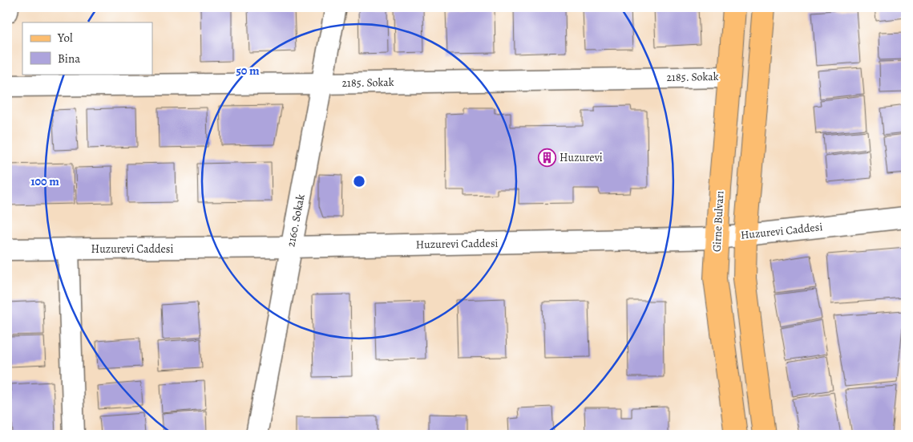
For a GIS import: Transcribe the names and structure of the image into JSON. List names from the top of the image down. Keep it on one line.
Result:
{"streets":{"main road":["Girne Bulvarı"],"street":["2185. Sokak","2160. Sokak","Huzurevi Caddesi"]},"crossings":[["2185. Sokak","2160. Sokak"],["2185. Sokak","Girne Bulvarı"],["2160. Sokak","Huzurevi Caddesi"],["Girne Bulvarı","Huzurevi Caddesi"]],"places":{"building":["Huzurevi"]},"legend":["Yol","Bina"],"rings":["50 m","100 m"]}
